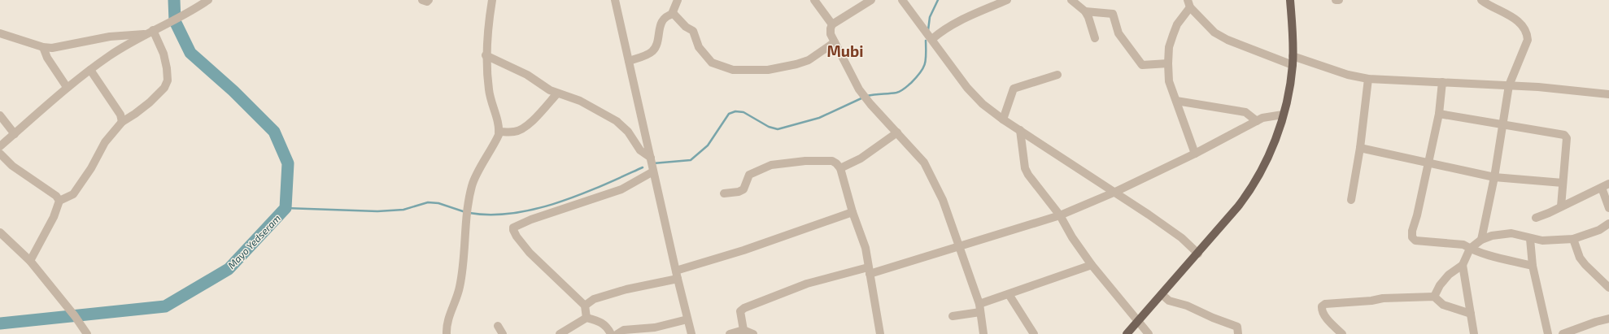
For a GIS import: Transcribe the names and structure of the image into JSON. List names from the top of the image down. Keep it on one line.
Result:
{"districts":["Mubi"],"water":["Mayo Yedseram"]}
